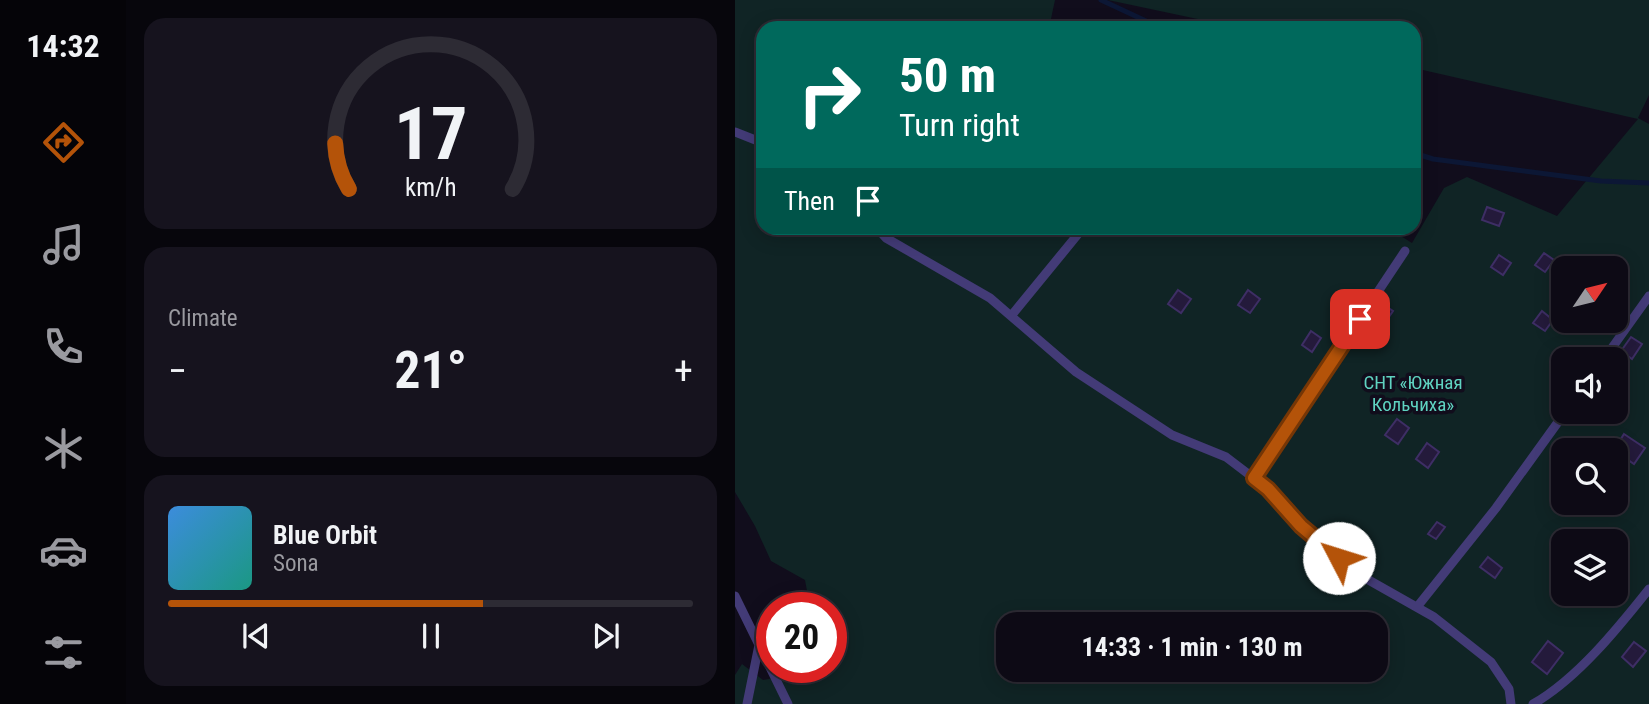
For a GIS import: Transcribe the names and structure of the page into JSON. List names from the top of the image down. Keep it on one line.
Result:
{"parks":["СНТ «Южная Кольчиха»"],"north":"top right","page":{"tabs":"14:32","turn":["50 m","Turn right"],"then":"Then","tile":"Climate","heat":["−","21°","+"],"song":["Blue Orbit","Sona"],"limit":"20","trip":"14:33 · 1 min · 130 m","gauge":["17","km/h"]}}
